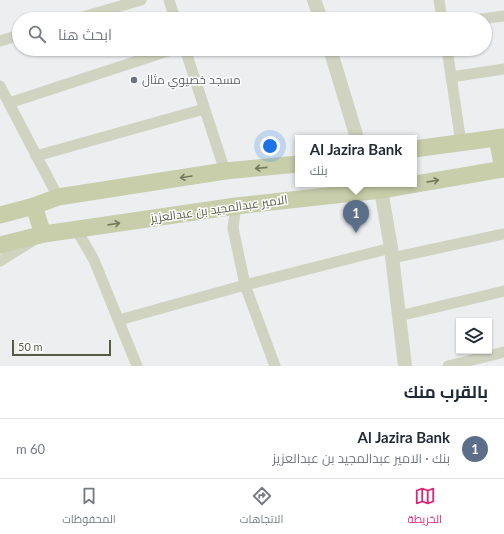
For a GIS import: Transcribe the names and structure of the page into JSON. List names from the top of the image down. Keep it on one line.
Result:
{"streets":{"main road":["الامير عبدالمجيد بن عبدالعزيز"]},"places":["مسجد خصيوي مثال"],"scale_bar":"50 m","page":{"search":"ابحث هنا","popup":["Al Jazira Bank","بنك"],"pins":"1","scale":"50 m","heading":"بالقرب منك","list":[{"mark":"1","name":"Al Jazira Bank","note":"بنك · الامير عبدالمجيد بن عبدالعزيز","value":"60 m"}],"nav":["الخريطة","الاتجاهات","المحفوظات"]}}
